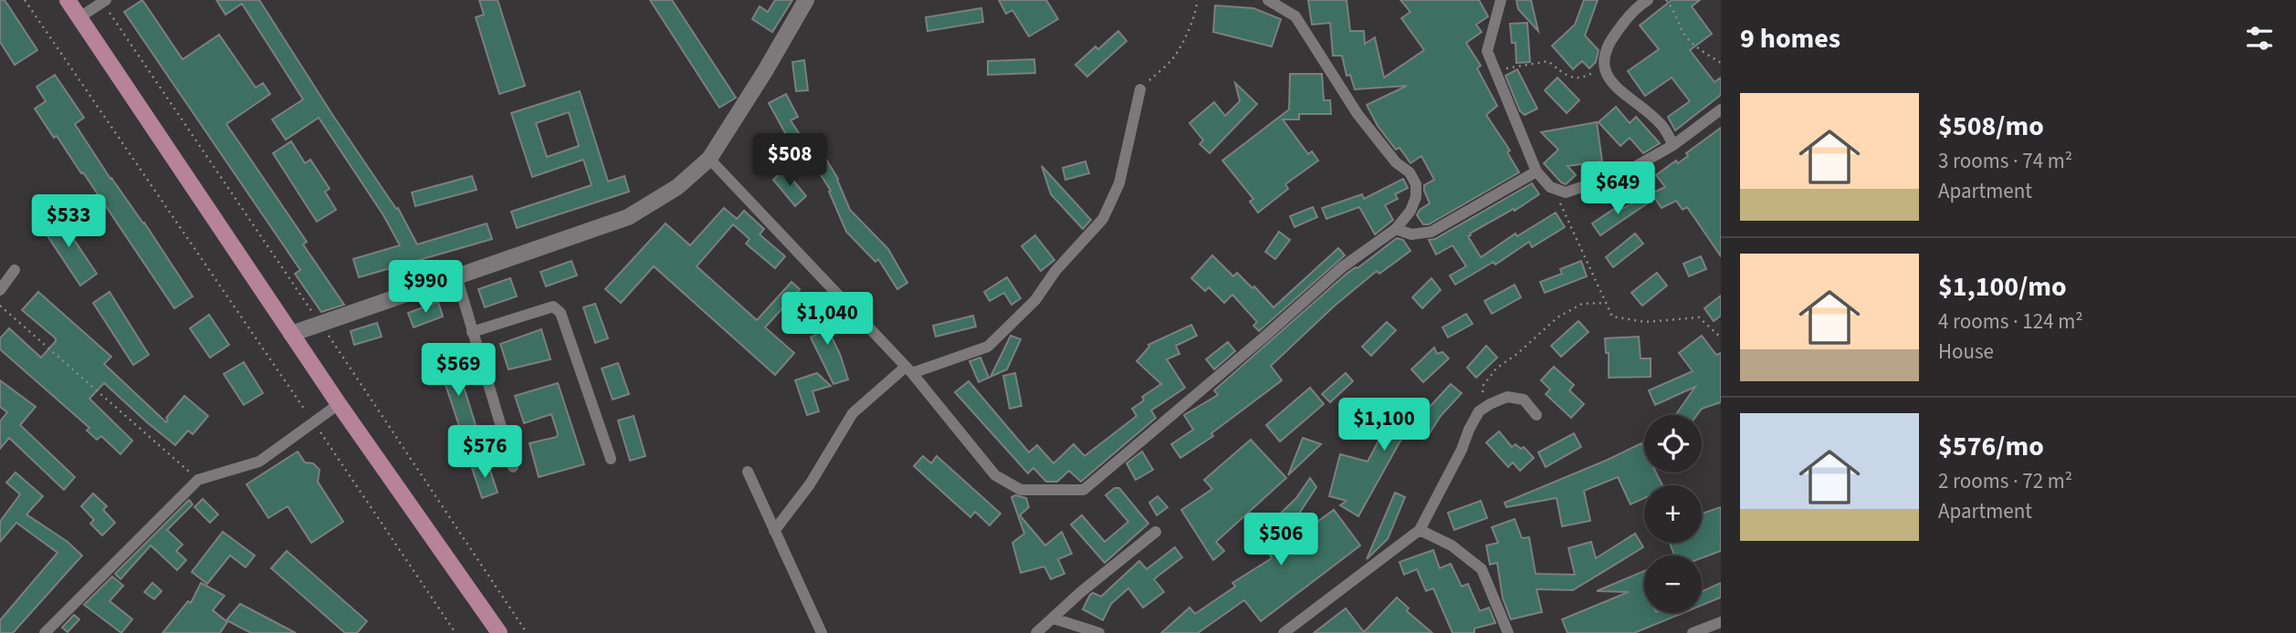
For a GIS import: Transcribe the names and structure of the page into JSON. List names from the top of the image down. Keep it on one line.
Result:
{"page":{"heading":"9 homes","list":[{"name":"$508/mo","note":"3 rooms · 74 m² · Apartment"},{"name":"$1,100/mo","note":"4 rooms · 124 m² · House"},{"name":"$576/mo","note":"2 rooms · 72 m² · Apartment"}],"price":["$508","$649","$533","$990","$1,040","$569","$1,100","$576","$506"],"map_buttons":["+","−"]}}
